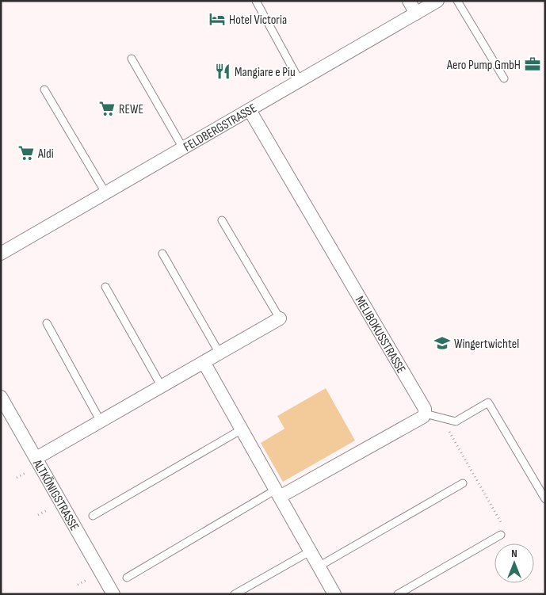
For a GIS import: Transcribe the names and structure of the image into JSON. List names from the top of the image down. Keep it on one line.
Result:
{"streets":{"street":["FELDBERGSTRASSE","MELIBOKUSSTRASSE","ALTKÖNIGSTRASSE"]},"crossings":[["FELDBERGSTRASSE","MELIBOKUSSTRASSE"]],"places":{"hotel":["Hotel Victoria"],"office":["Aero Pump GmbH"],"restaurant":["Mangiare e Piu"],"supermarket":["REWE","Aldi"],"school or university":["Wingertwichtel"]},"north":"top"}
